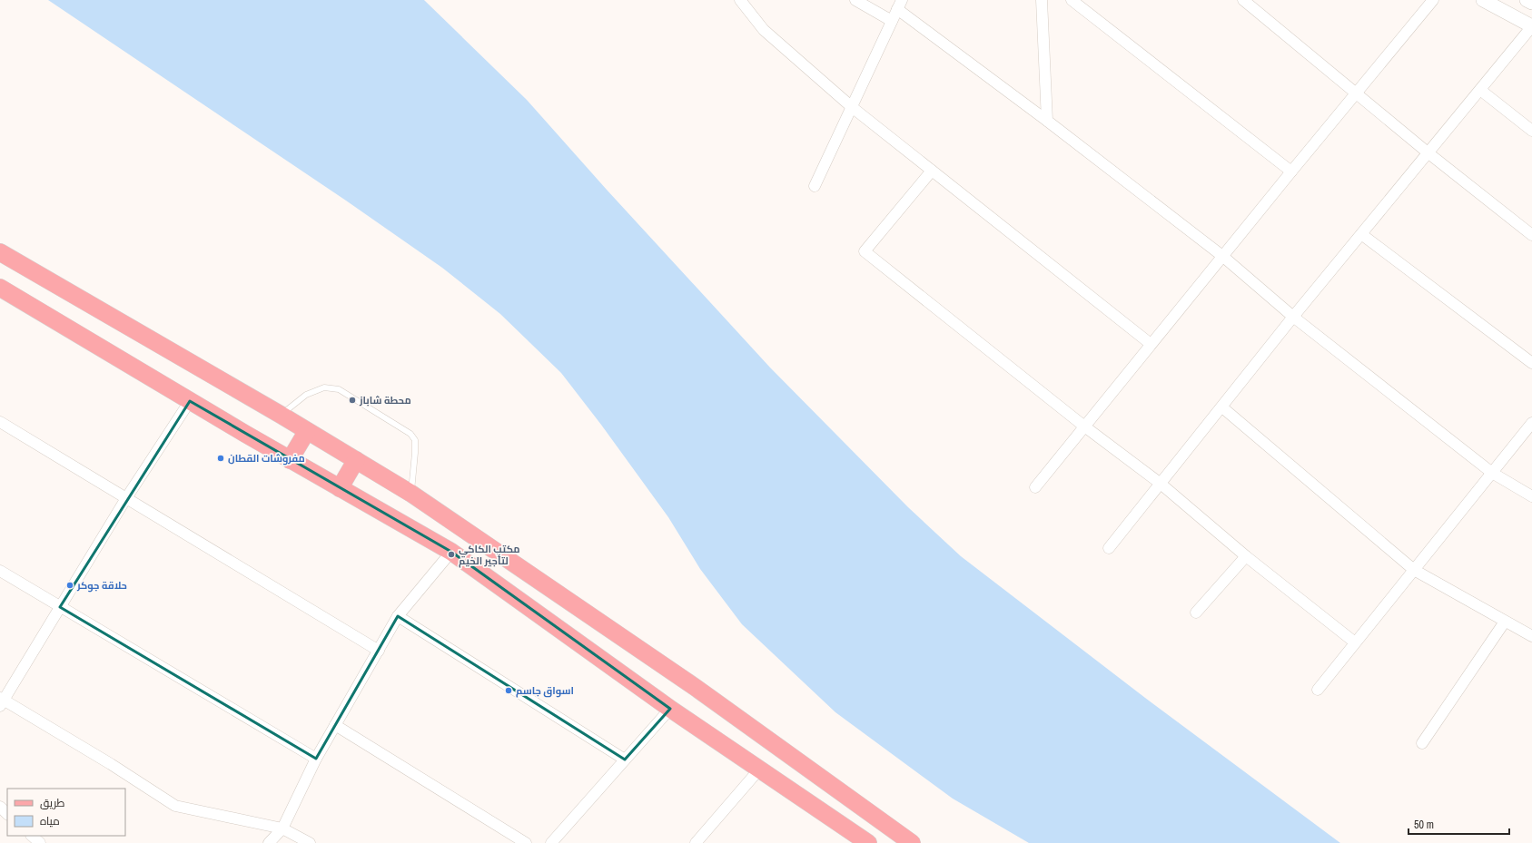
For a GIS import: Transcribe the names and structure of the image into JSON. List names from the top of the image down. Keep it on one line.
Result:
{"places":["محطة شاباز","مفروشات القطان","مكتب الكاكي لتأجير الخيم","حلاقة جوكر","اسواق جاسم"],"legend":["طريق","مياه"],"scale_bar":"50 m"}
